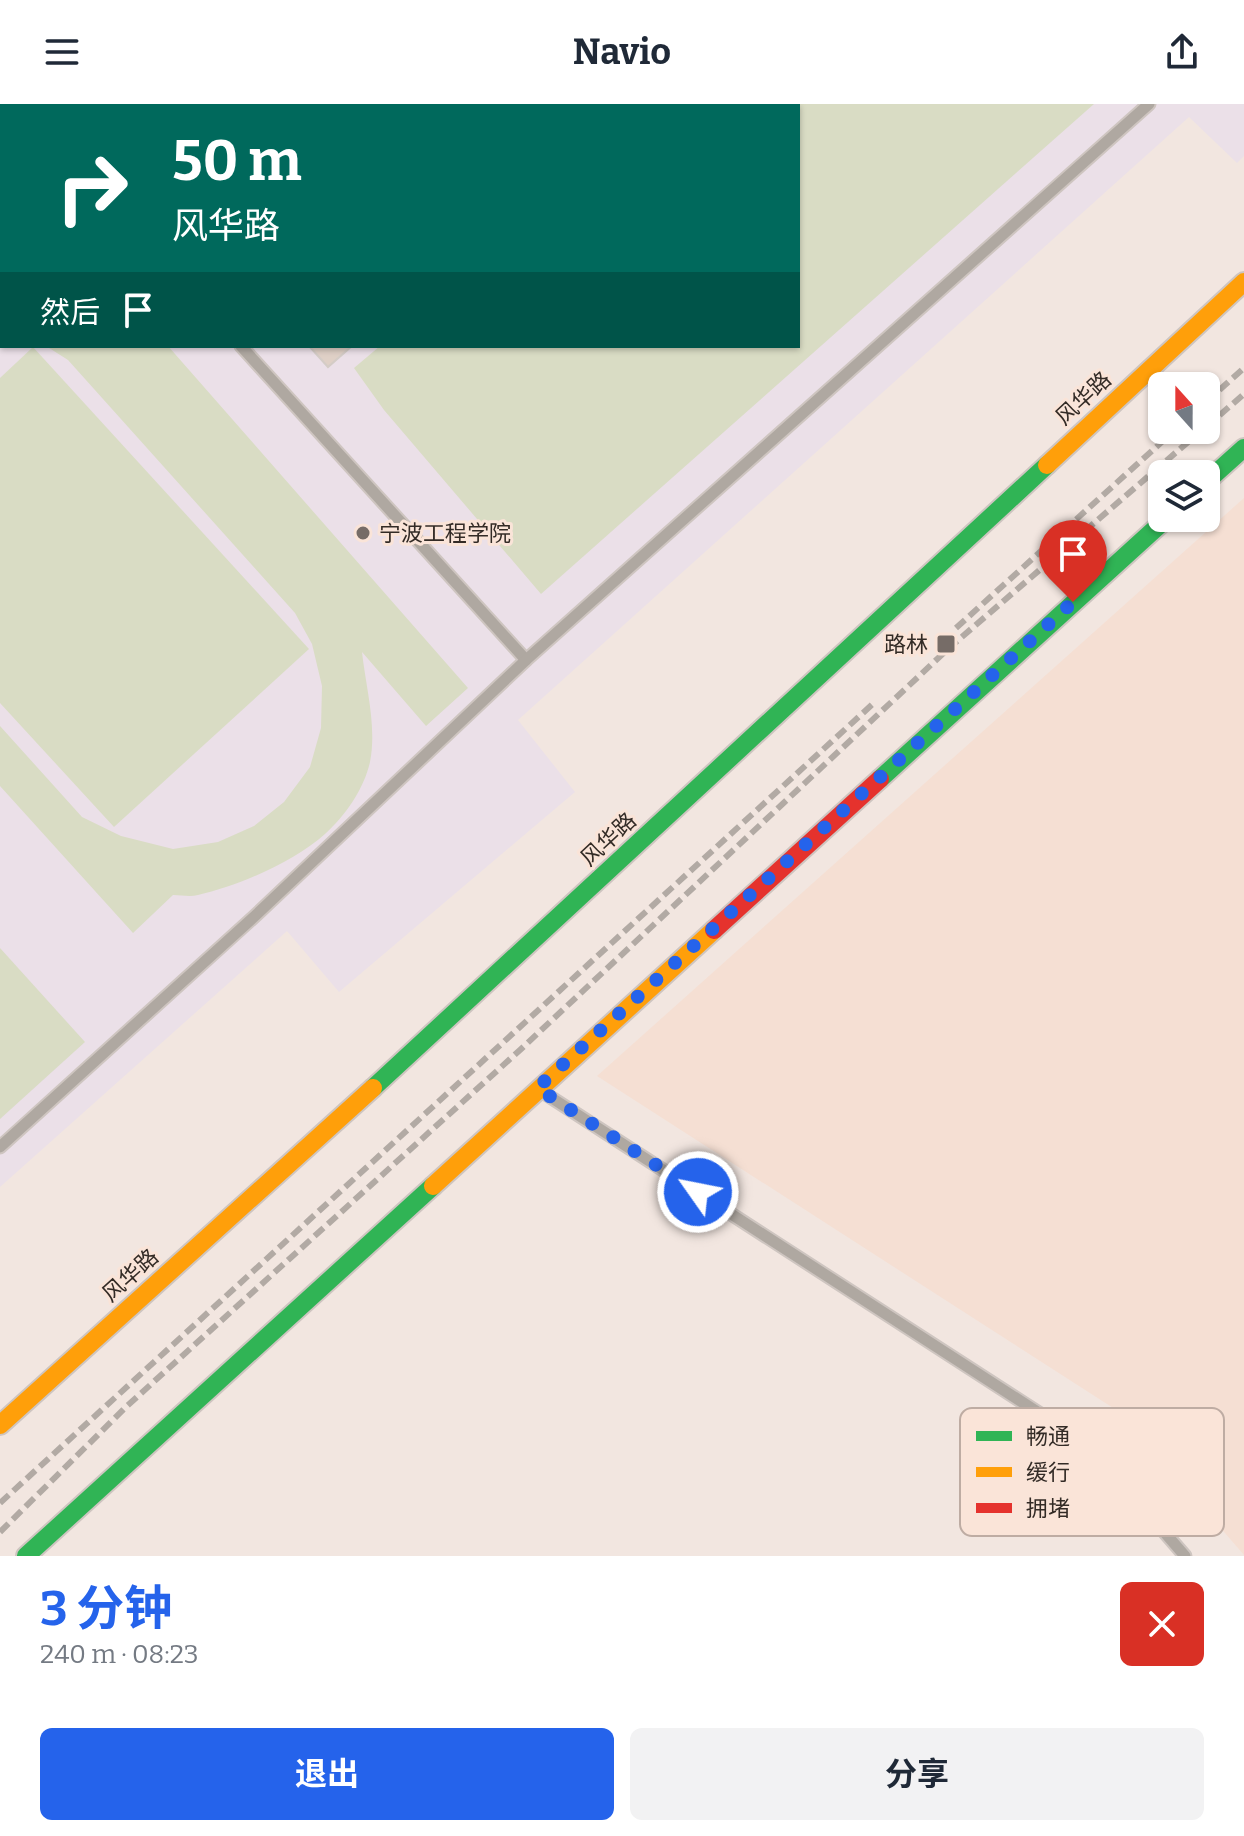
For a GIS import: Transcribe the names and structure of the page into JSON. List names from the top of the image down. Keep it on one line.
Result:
{"streets":{"main road":["风华路"]},"places":{"other":["宁波工程学院"],"transit":["路林"]},"legend":["畅通","缓行","拥堵"],"north":"top","page":{"header":"Navio","turn":["50 m","风华路"],"then":"然后","heading":["3 分钟","240 m · 08:23"],"buttons":["退出","分享"]}}
